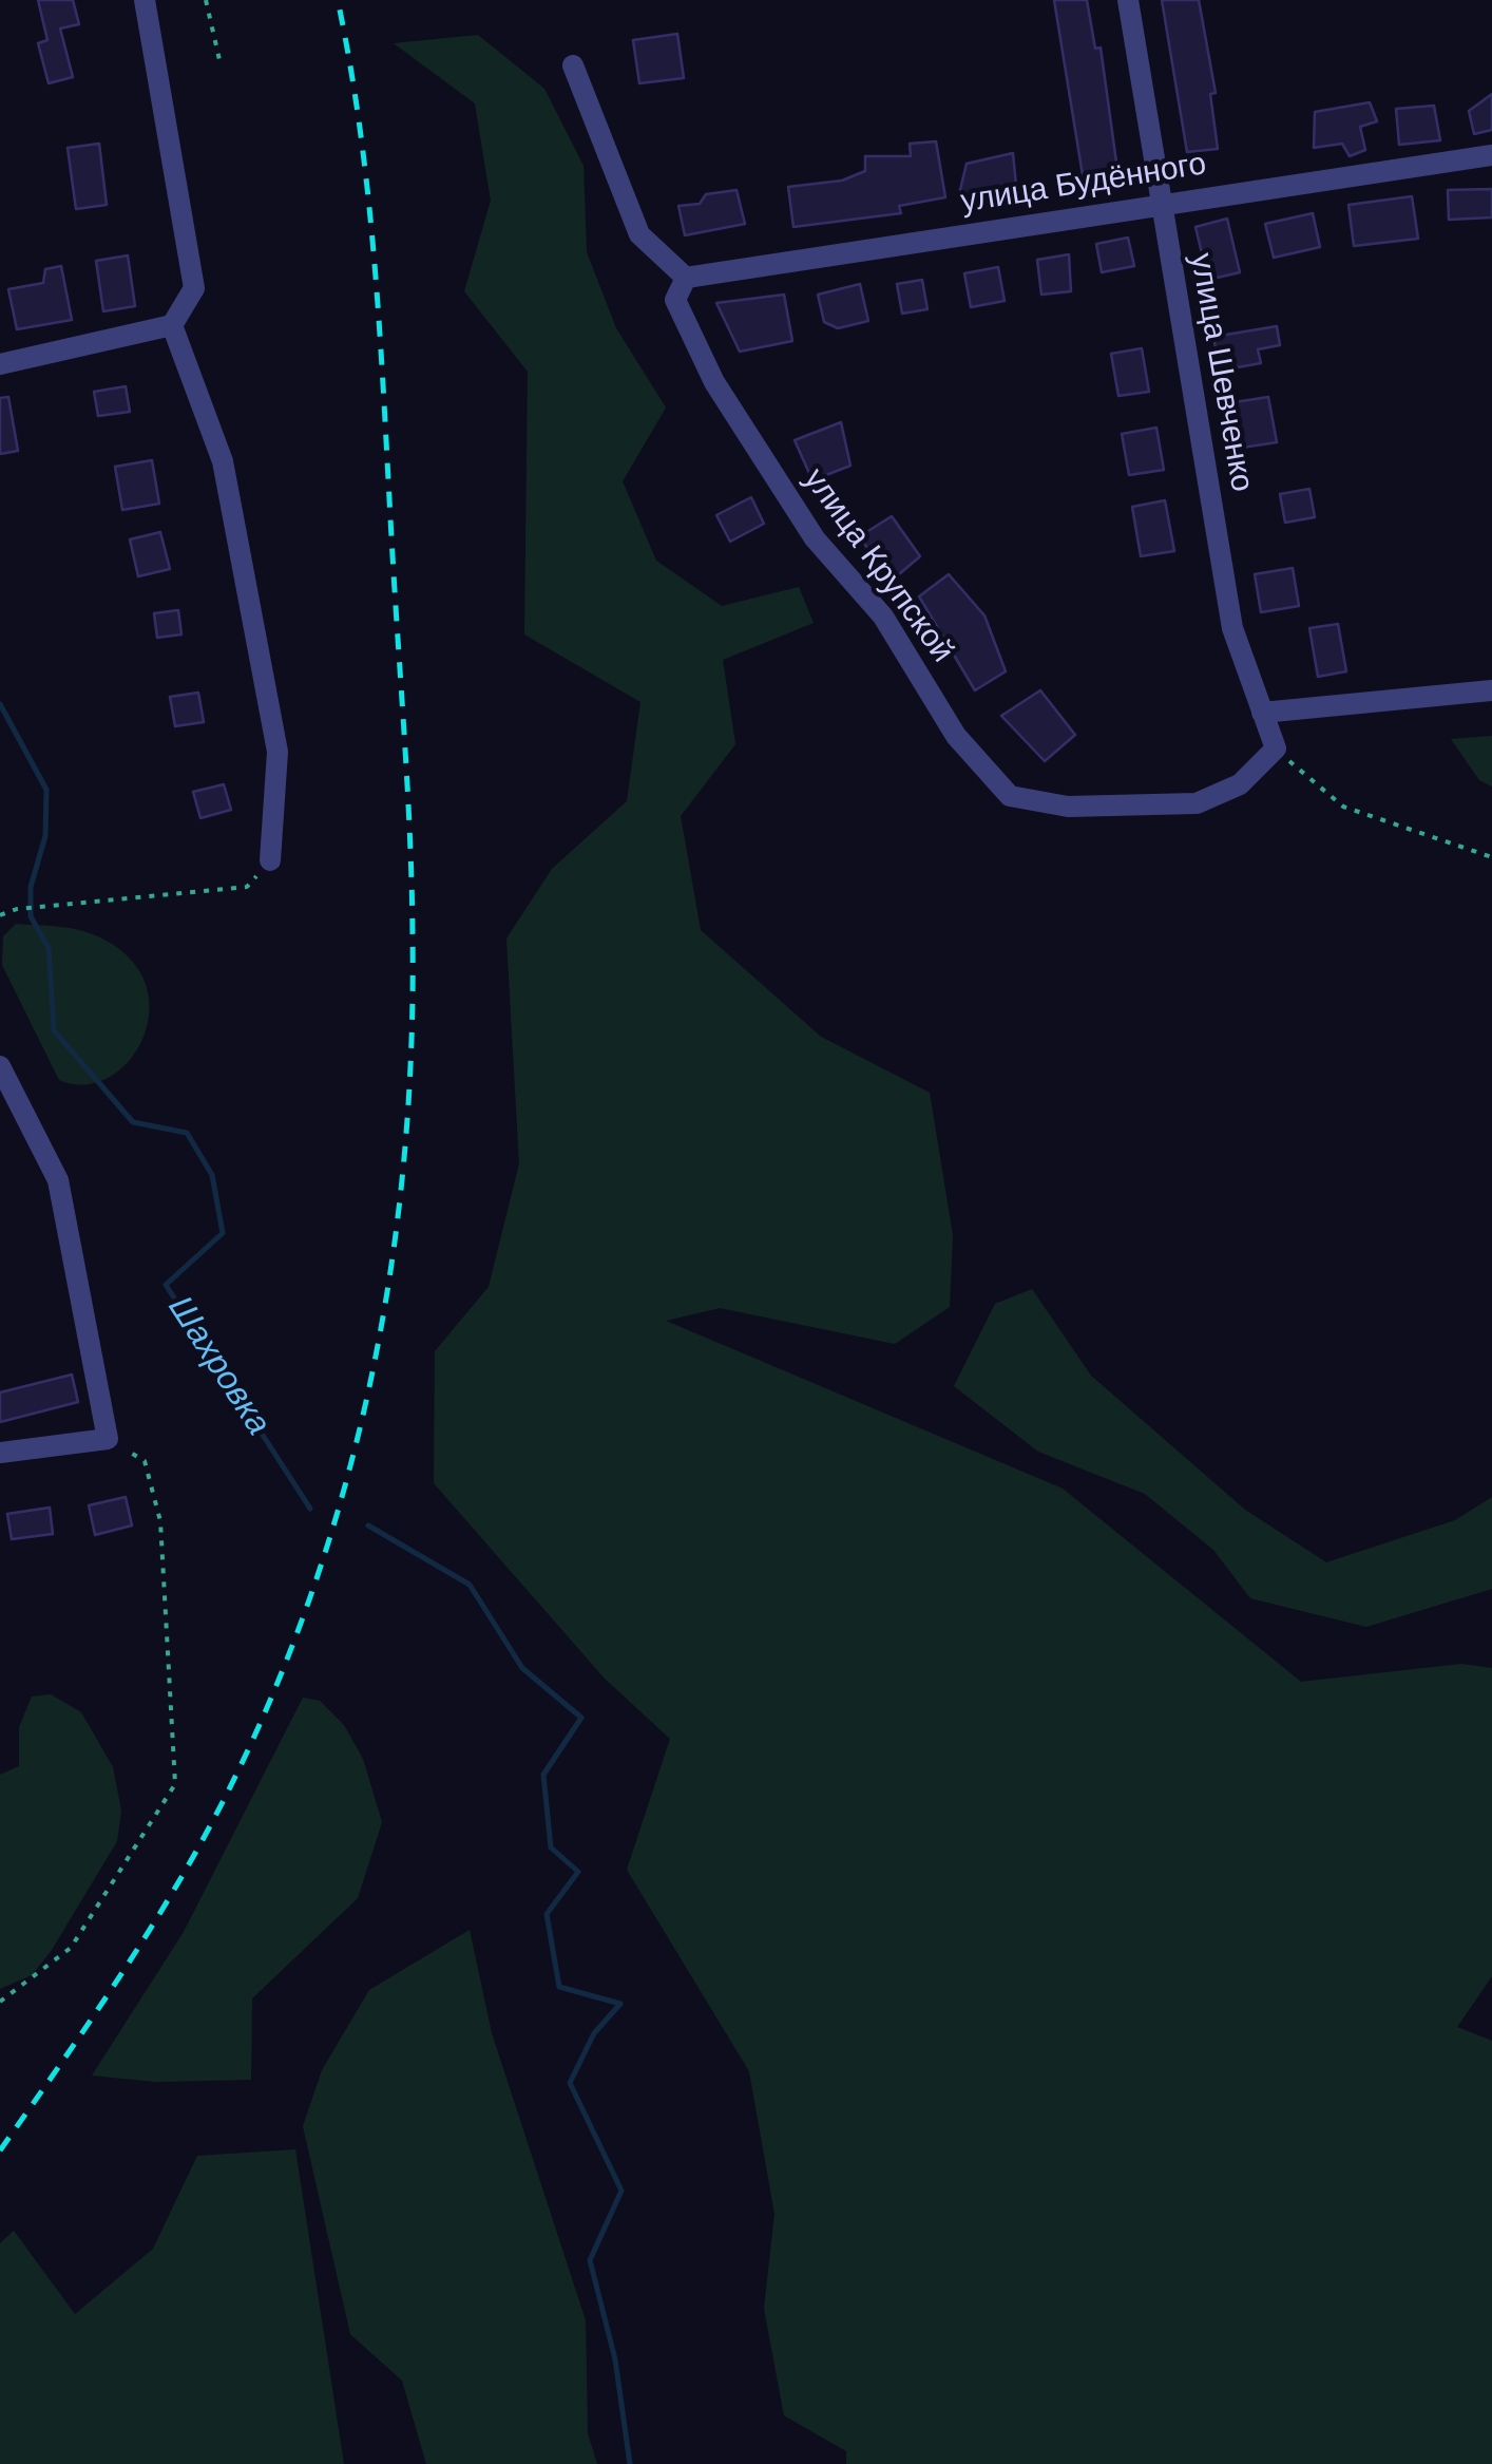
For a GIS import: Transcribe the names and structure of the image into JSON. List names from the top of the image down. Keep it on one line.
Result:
{"streets":{"street":["улица Будённого","улица Шевченко","улица Крупской"]},"crossings":[["улица Будённого","улица Шевченко"],["улица Будённого","улица Крупской"],["улица Шевченко","улица Крупской"]],"water":["Шахровка"]}
